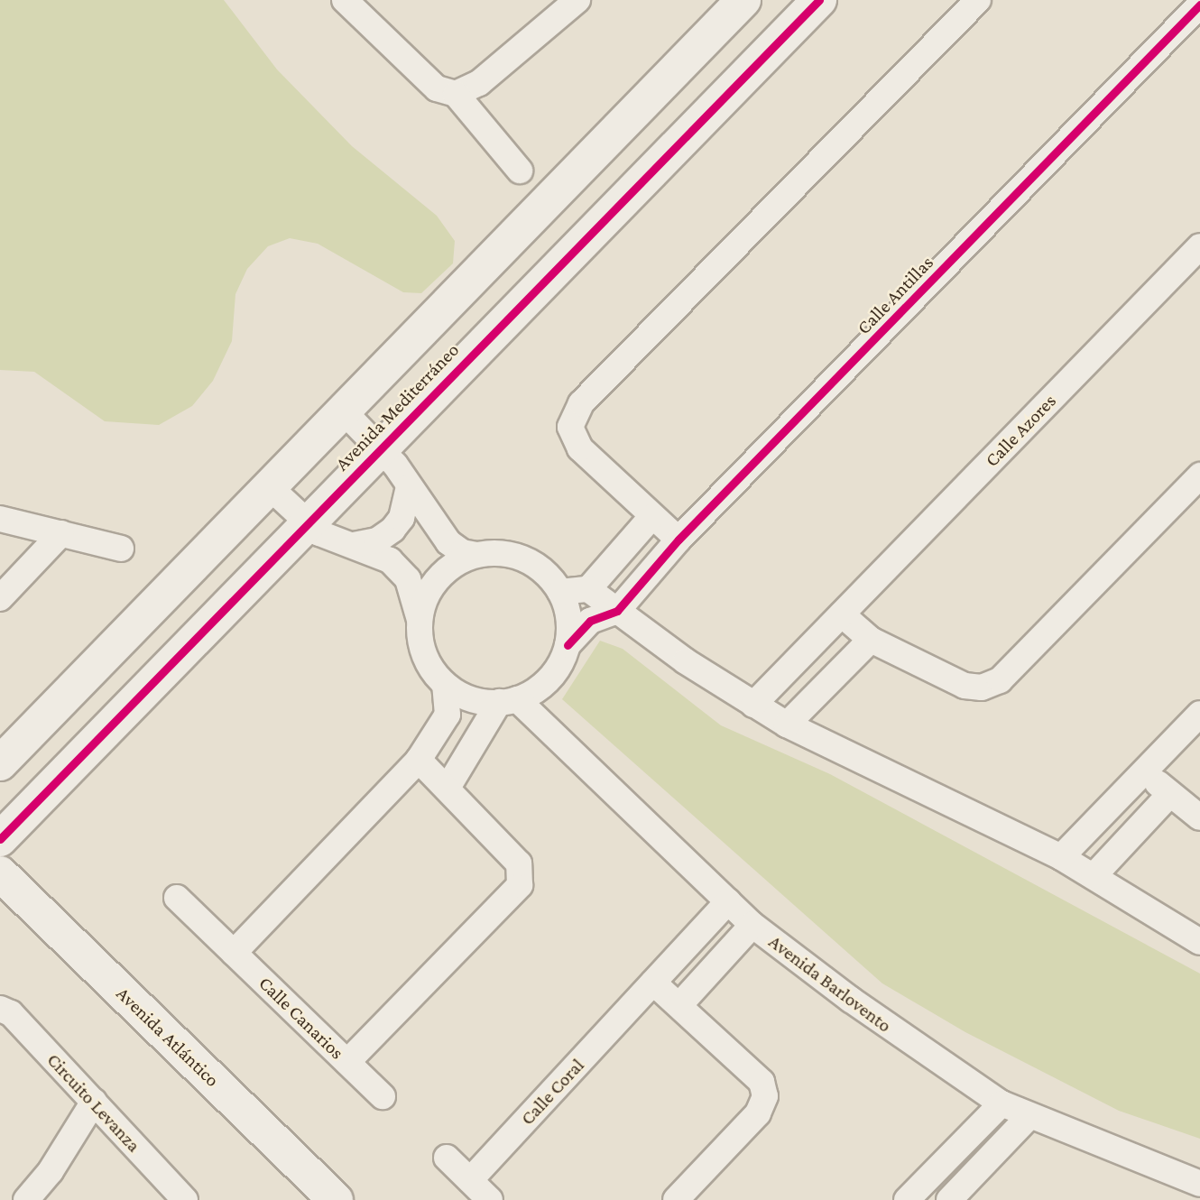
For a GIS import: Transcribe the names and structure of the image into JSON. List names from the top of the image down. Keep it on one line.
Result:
{"streets":{"street":["Calle Antillas","Avenida Mediterráneo","Calle Azores","Avenida Barlovento","Calle Canarios","Avenida Atlántico","Calle Coral","Circuito Levanza"]},"crossings":[["Avenida Barlovento","Calle Coral"]]}
